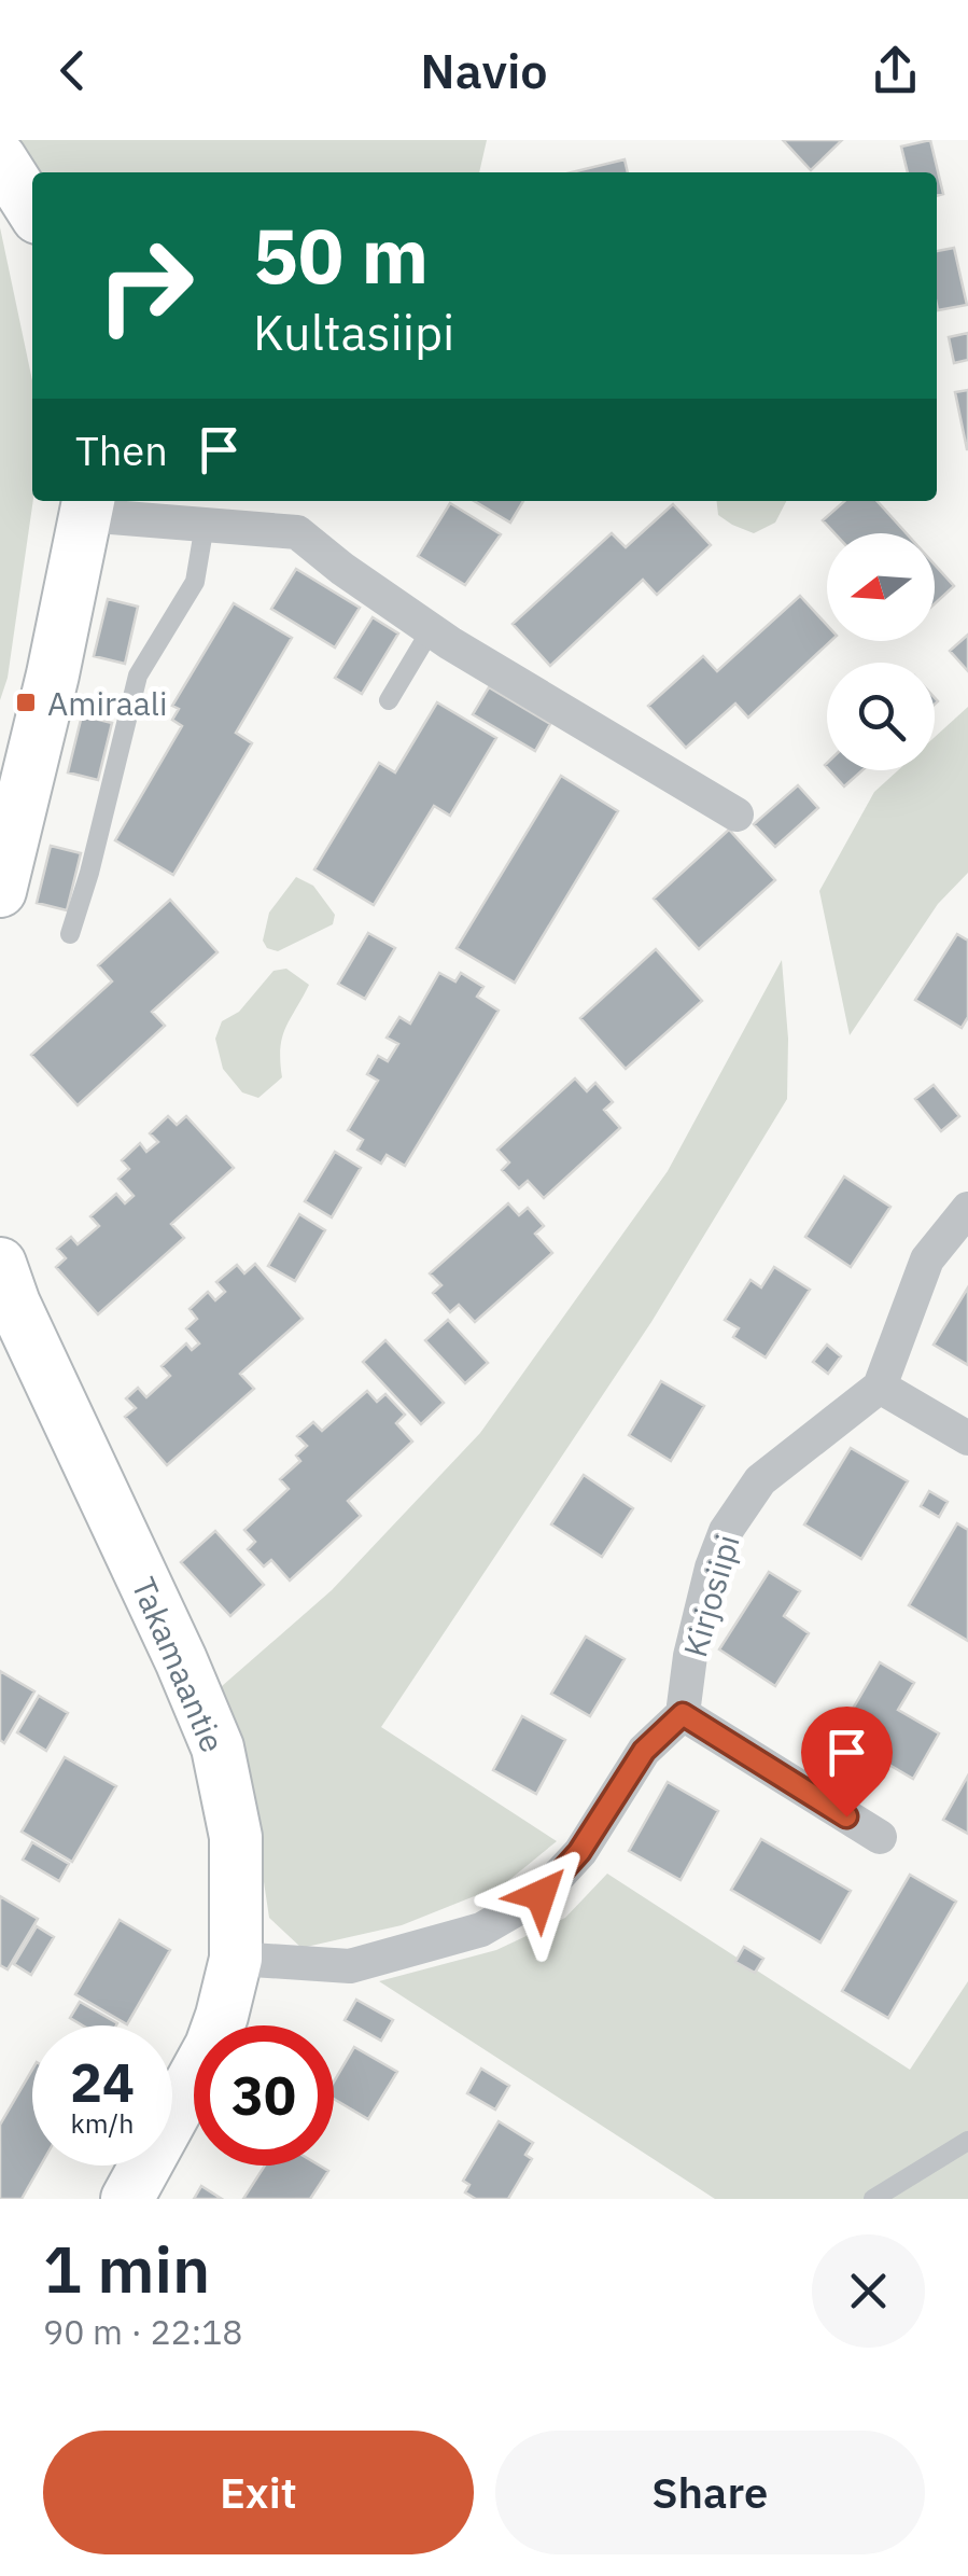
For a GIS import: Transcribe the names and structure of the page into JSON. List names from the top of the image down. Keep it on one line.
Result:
{"streets":{"street":["Kirjosiipi","Takamaantie"]},"places":{"transit":["Amiraali"]},"north":"left","page":{"header":"Navio","turn":["50 m","Kultasiipi"],"then":"Then","speed":"24 km/h","limit":"30","heading":["1 min","90 m · 22:18"],"buttons":["Exit","Share"]}}
